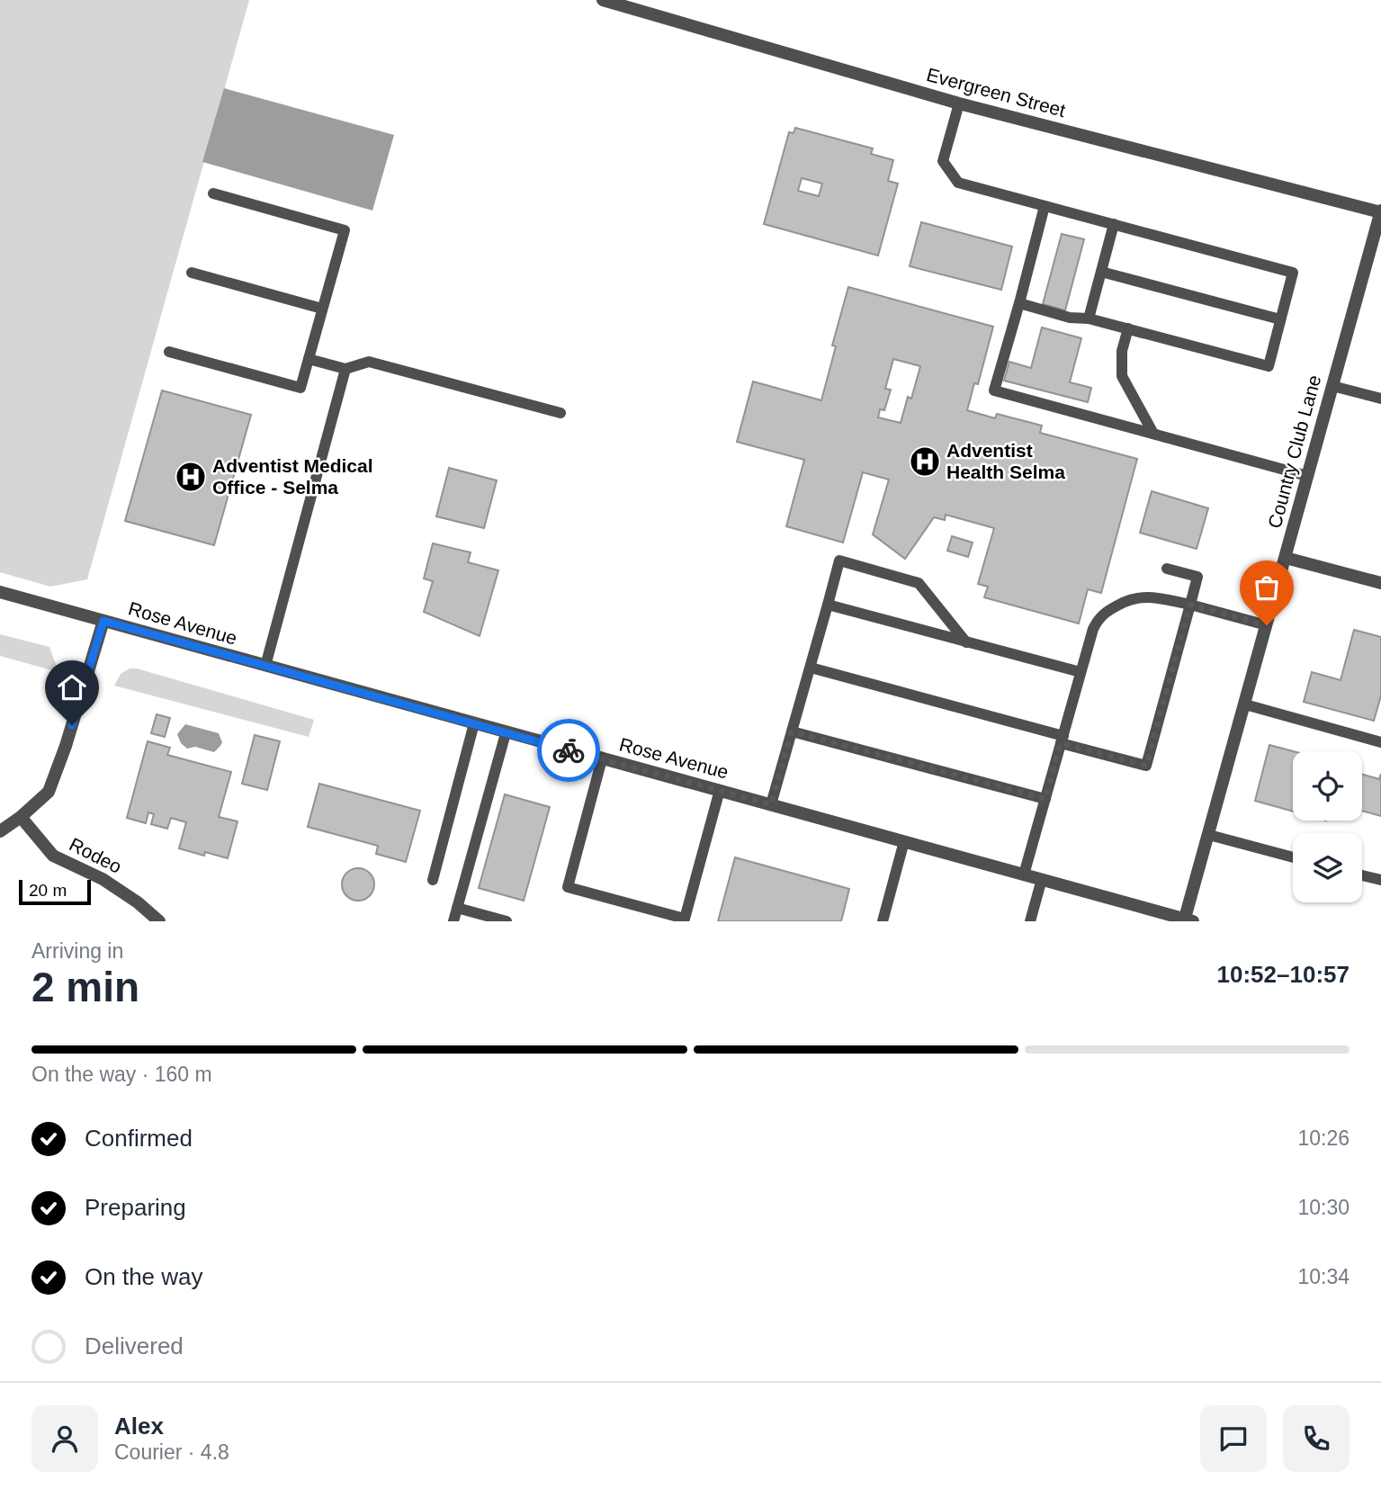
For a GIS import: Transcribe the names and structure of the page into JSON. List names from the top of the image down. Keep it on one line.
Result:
{"streets":{"street":["Evergreen Street","Country Club Lane","Rose Avenue","Rodeo"]},"crossings":[["Evergreen Street","Country Club Lane"],["Country Club Lane","Rose Avenue"]],"places":{"hospital":["Adventist Health Selma","Adventist Medical Office - Selma"]},"scale_bar":"20 m","page":{"scale":"20 m","heading":["2 min","Arriving in","10:52–10:57"],"panel":["Alex","Courier · 4.8"],"bar":"On the way · 160 m","list":[["Confirmed","10:26"],["Preparing","10:30"],["On the way","10:34"],"Delivered"]}}
